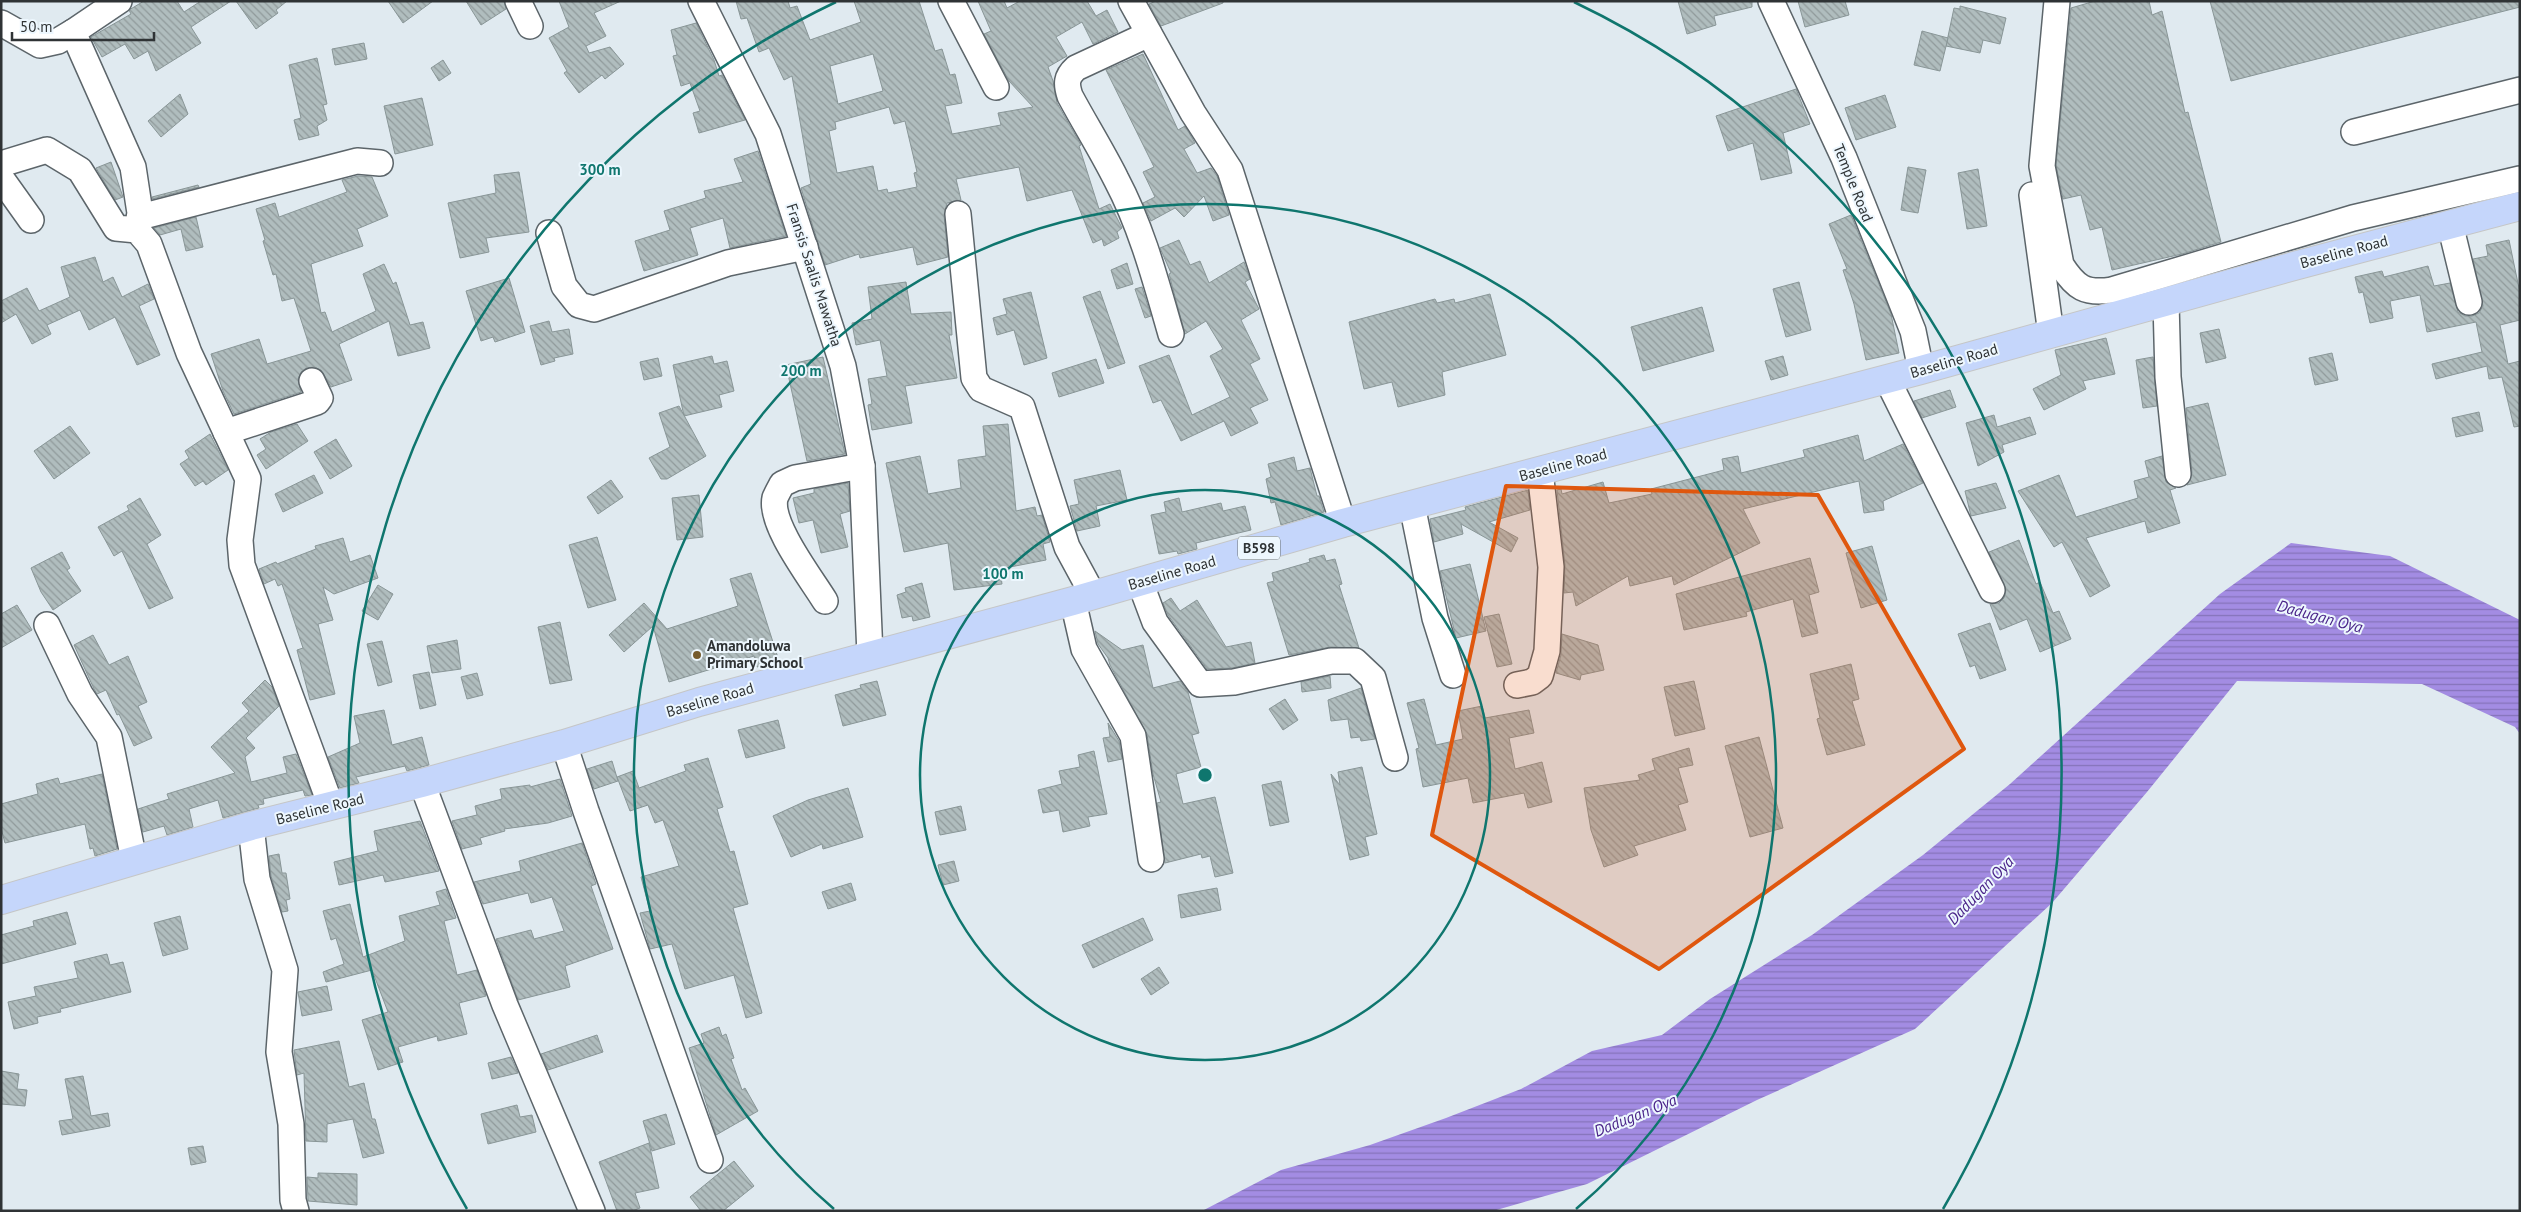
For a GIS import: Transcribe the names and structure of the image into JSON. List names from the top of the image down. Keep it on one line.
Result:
{"streets":{"main road":["Baseline Road","B598"],"street":["Temple Road","Fransis Saalis Mawatha"]},"crossings":[["Temple Road","Baseline Road"],["Baseline Road","Fransis Saalis Mawatha"]],"water":["Dadugan Oya"],"places":["Amandoluwa Primary School"],"scale_bar":"50 m","rings":["300 m","200 m","100 m"]}
